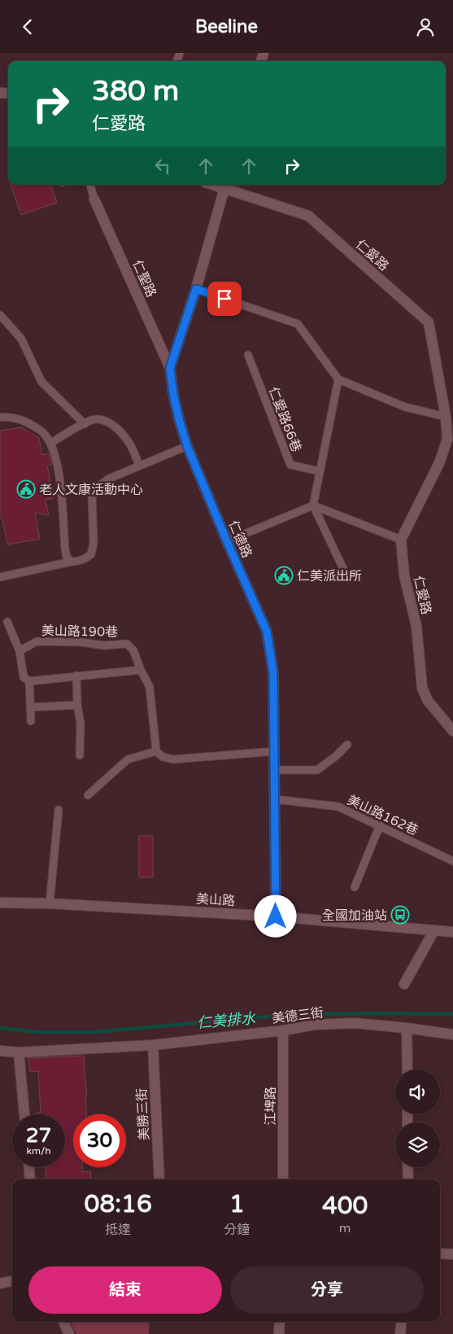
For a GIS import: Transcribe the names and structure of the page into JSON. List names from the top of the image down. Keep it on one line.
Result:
{"streets":{"street":["仁愛路","仁聖路","仁德路","美山路","美德三街","江埤路","美勝三街"],"lane":["仁愛路66巷","美山路190巷","美山路162巷"]},"crossings":[["仁愛路","仁德路"],["仁聖路","仁德路"],["仁德路","美山路162巷"],["仁德路","美山路"],["美德三街","江埤路"],["美德三街","美勝三街"]],"water":["仁美排水"],"places":{"public building":["老人文康活動中心","仁美派出所"],"bus stop":["全國加油站"]},"page":{"header":"Beeline","turn":["380 m","仁愛路"],"speed":"27 km/h","limit":"30","eta":["08:16","抵達","1","分鐘","400","m"],"buttons":["結束","分享"]}}
